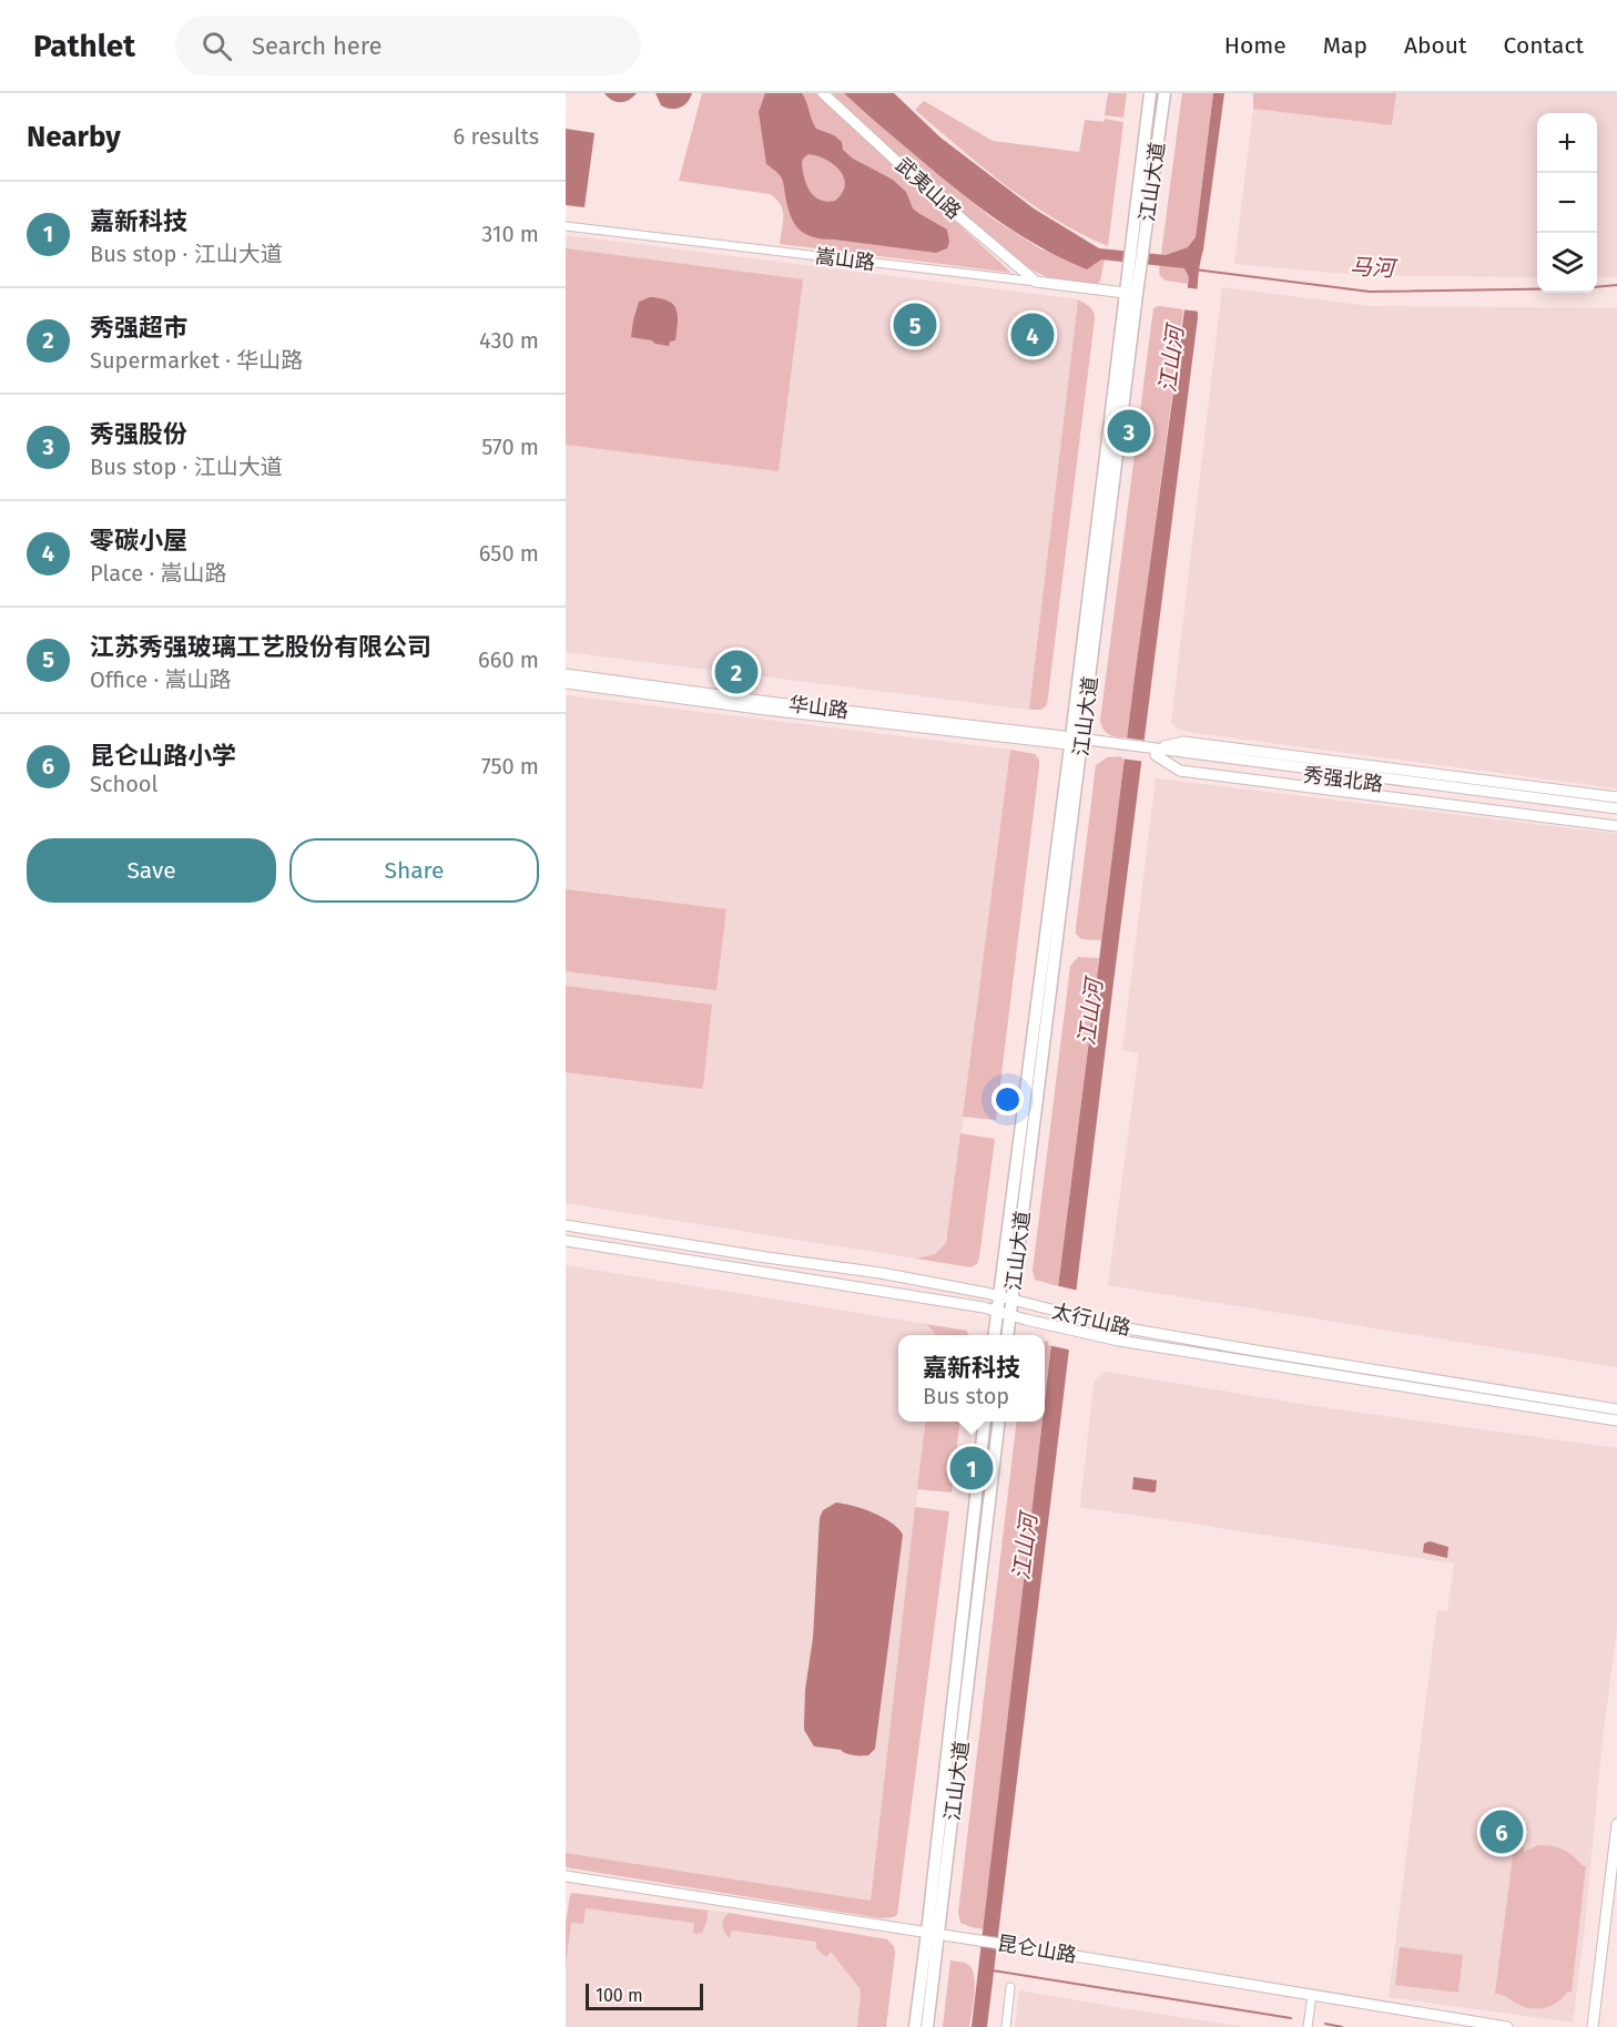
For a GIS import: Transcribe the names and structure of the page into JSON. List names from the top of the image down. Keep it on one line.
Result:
{"streets":{"main road":["江山大道"],"street":["武夷山路","嵩山路","华山路","秀强北路","太行山路","昆仑山路"]},"crossings":[["江山大道","嵩山路"],["江山大道","华山路"],["江山大道","秀强北路"],["江山大道","太行山路"],["江山大道","昆仑山路"],["武夷山路","嵩山路"],["华山路","秀强北路"]],"water":["马河","江山河"],"scale_bar":"100 m","page":{"header":"Pathlet","search":"Search here","nav":["Home","Map","About","Contact"],"heading":["Nearby","6 results"],"map_buttons":["+","−"],"list":[{"mark":"1","name":"嘉新科技","note":"Bus stop · 江山大道","value":"310 m"},{"mark":"2","name":"秀强超市","note":"Supermarket · 华山路","value":"430 m"},{"mark":"3","name":"秀强股份","note":"Bus stop · 江山大道","value":"570 m"},{"mark":"4","name":"零碳小屋","note":"Place · 嵩山路","value":"650 m"},{"mark":"5","name":"江苏秀强玻璃工艺股份有限公司","note":"Office · 嵩山路","value":"660 m"},{"mark":"6","name":"昆仑山路小学","note":"School","value":"750 m"}],"pins":["5","4","3","2","1","6"],"buttons":["Save","Share"],"popup":["嘉新科技","Bus stop"],"scale":"100 m"}}
